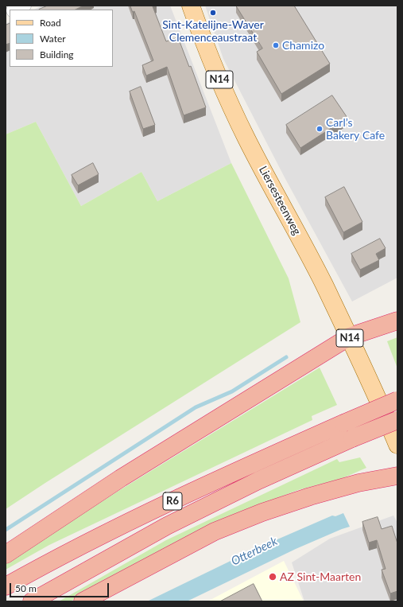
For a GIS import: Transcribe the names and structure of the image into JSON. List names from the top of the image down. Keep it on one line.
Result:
{"streets":{"highway":["R6"],"main road":["N14","Liersesteenweg"]},"water":["Otterbeek"],"places":["Sint-Katelijne-Waver Clemenceaustraat","Chamizo","Carl’s Bakery Cafe","AZ Sint-Maarten"],"legend":["Road","Water","Building"],"scale_bar":"50 m"}
